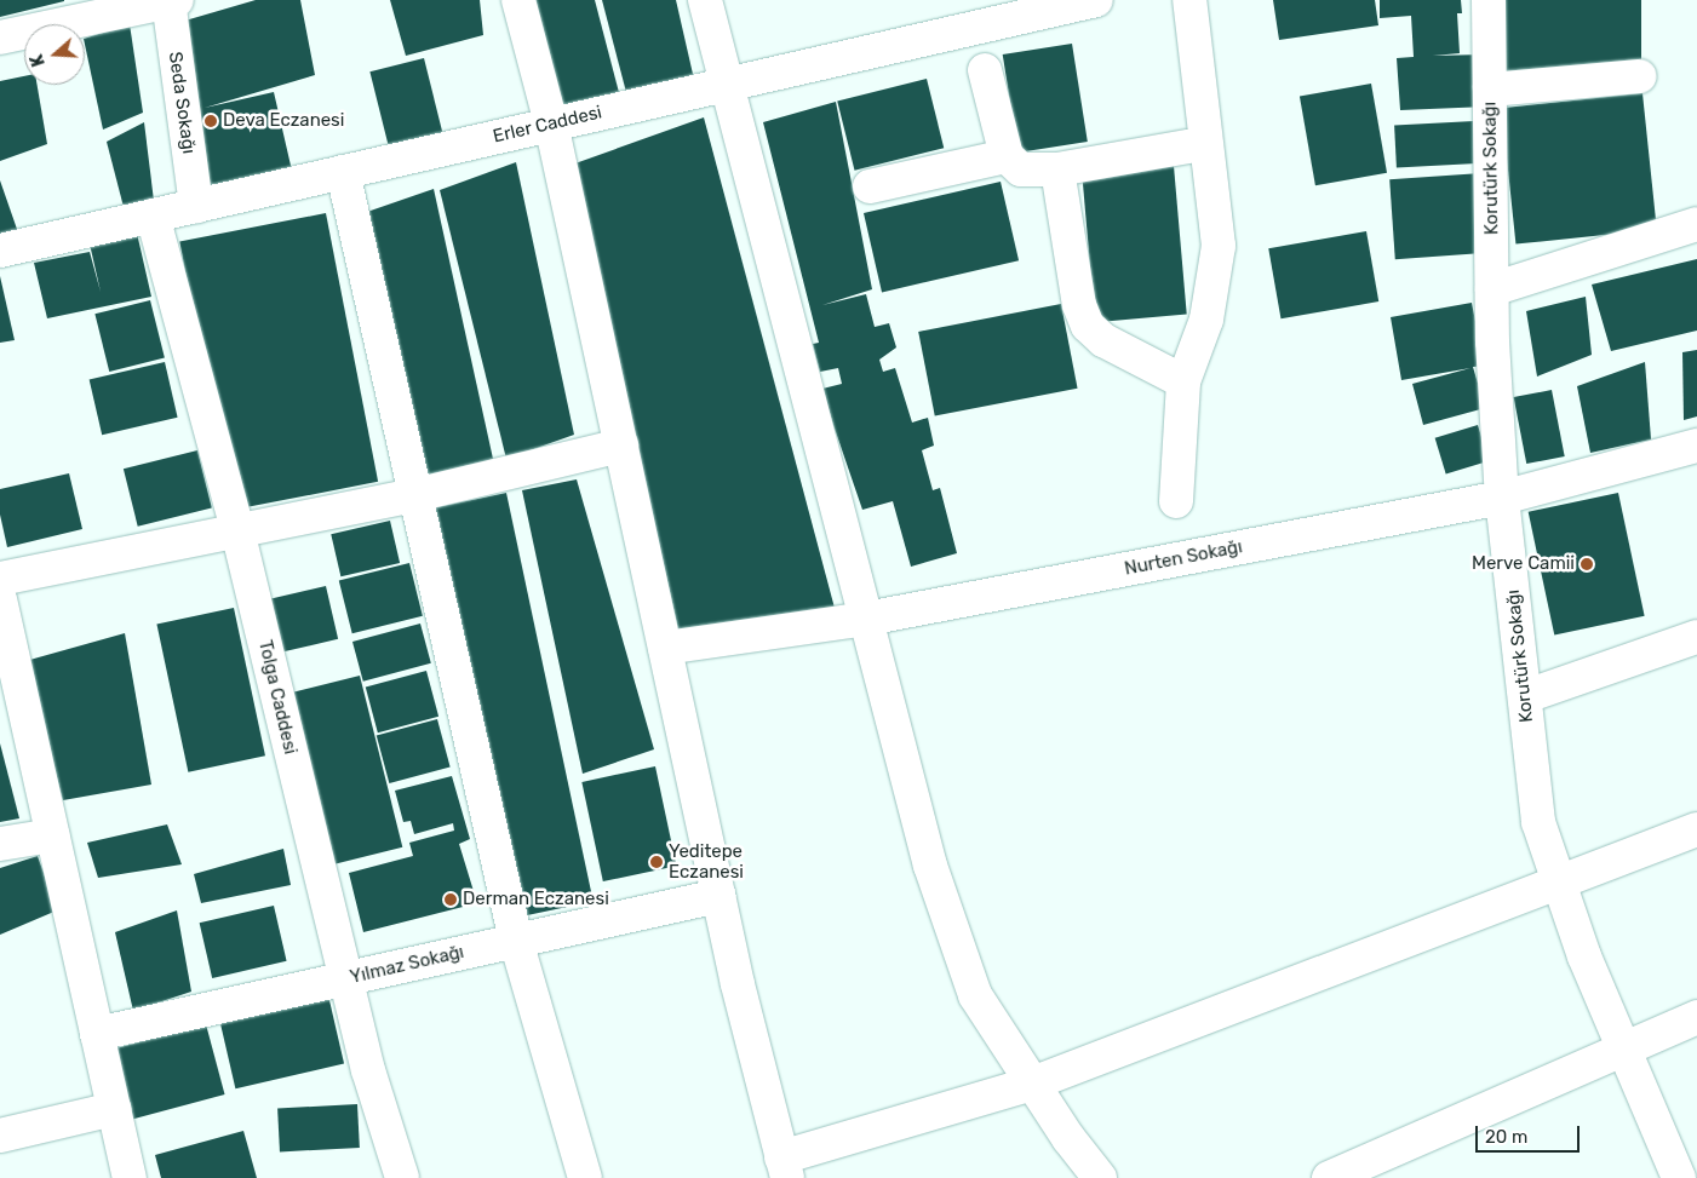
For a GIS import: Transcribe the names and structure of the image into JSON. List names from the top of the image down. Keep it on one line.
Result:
{"streets":{"street":["Seda Sokağı","Erler Caddesi","Korutürk Sokağı","Nurten Sokağı","Tolga Caddesi","Yılmaz Sokağı"]},"crossings":[["Seda Sokağı","Erler Caddesi"],["Erler Caddesi","Tolga Caddesi"],["Korutürk Sokağı","Nurten Sokağı"],["Tolga Caddesi","Yılmaz Sokağı"]],"places":["Deva Eczanesi","Merve Camii","Yeditepe Eczanesi","Derman Eczanesi"],"scale_bar":"20 m","north":"left"}
